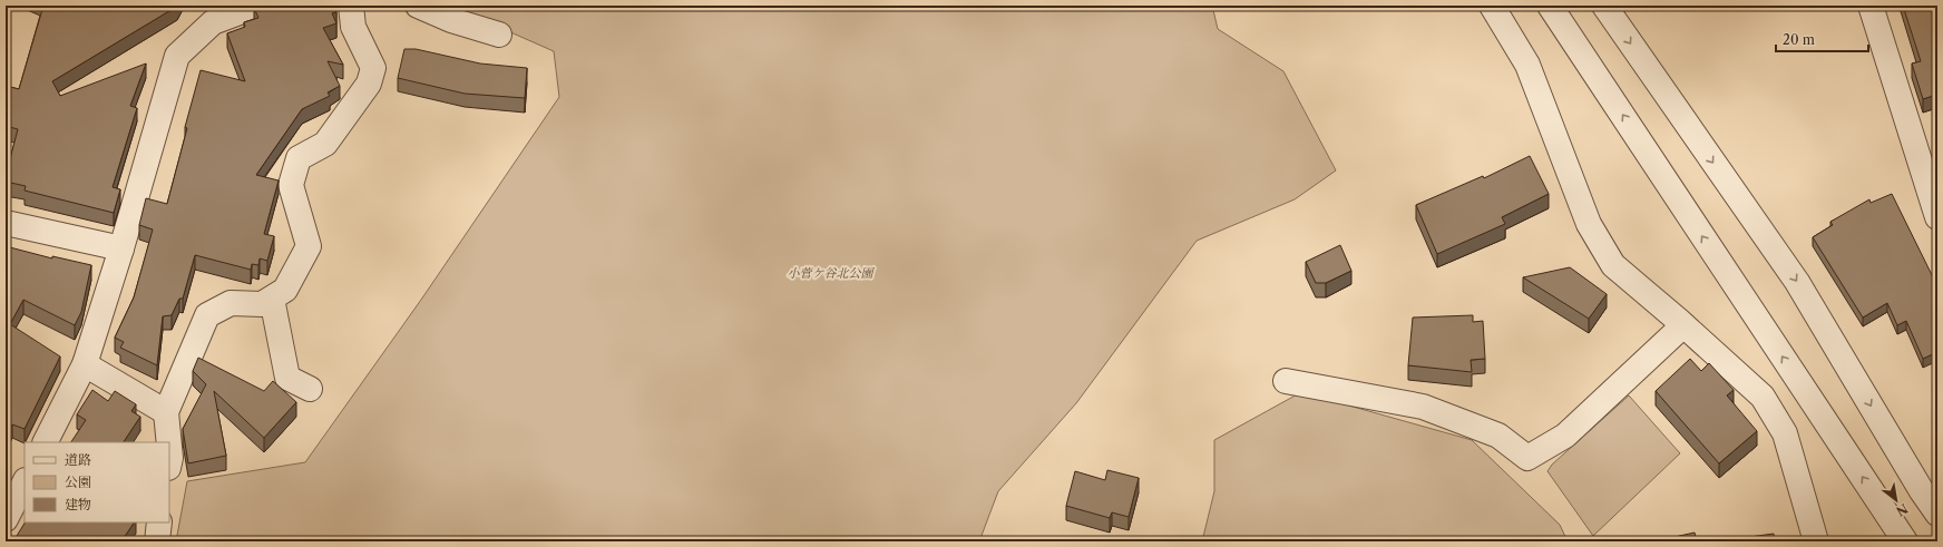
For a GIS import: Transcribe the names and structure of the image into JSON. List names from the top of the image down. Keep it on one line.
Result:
{"parks":["小菅ケ谷北公園"],"legend":["道路","公園","建物"],"scale_bar":"20 m","north":"bottom right"}
